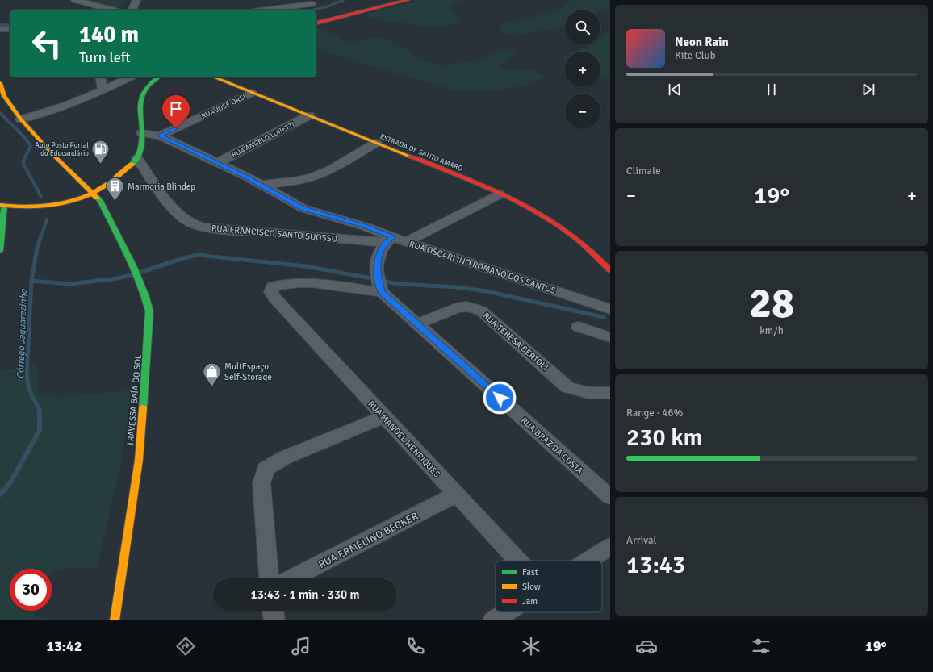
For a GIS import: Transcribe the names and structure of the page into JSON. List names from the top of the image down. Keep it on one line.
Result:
{"streets":{"street":["RUA JOSÉ ORSI","RUA ÂNGELO LORETTI","ESTRADA DE SANTO AMARO","RUA FRANCISCO SANTO SUOSSO","RUA OSCARLINO ROMANO DOS SANTOS","RUA TERESA BERTOLI","TRAVESSA BAÍA DO SOL","RUA MANOEL HENRIQUES","RUA BRAZ DA COSTA","RUA ERMELINO BECKER"]},"crossings":[["RUA JOSÉ ORSI","ESTRADA DE SANTO AMARO"],["RUA JOSÉ ORSI","RUA OSCARLINO ROMANO DOS SANTOS"],["RUA ÂNGELO LORETTI","ESTRADA DE SANTO AMARO"],["RUA ÂNGELO LORETTI","RUA OSCARLINO ROMANO DOS SANTOS"],["RUA FRANCISCO SANTO SUOSSO","RUA OSCARLINO ROMANO DOS SANTOS"],["RUA TERESA BERTOLI","RUA BRAZ DA COSTA"],["RUA MANOEL HENRIQUES","RUA BRAZ DA COSTA"],["RUA MANOEL HENRIQUES","RUA ERMELINO BECKER"]],"water":["Córrego Jaguarezinho"],"places":{"fuel station":["Auto Posto Portal do Educandário"],"building":["Marmoria Blindep"],"shop":["MultEspaço Self-Storage"]},"legend":["Fast","Slow","Jam"],"page":{"map_buttons":["+","−"],"turn":["140 m","Turn left"],"song":["Neon Rain","Kite Club"],"tile":["Climate",["28","km/h"],["Range · 46%","230 km"],["Arrival","13:43"]],"heat":["−","19°","+"],"limit":"30","trip":"13:43 · 1 min · 330 m","tabs":["13:42","19°"]}}
